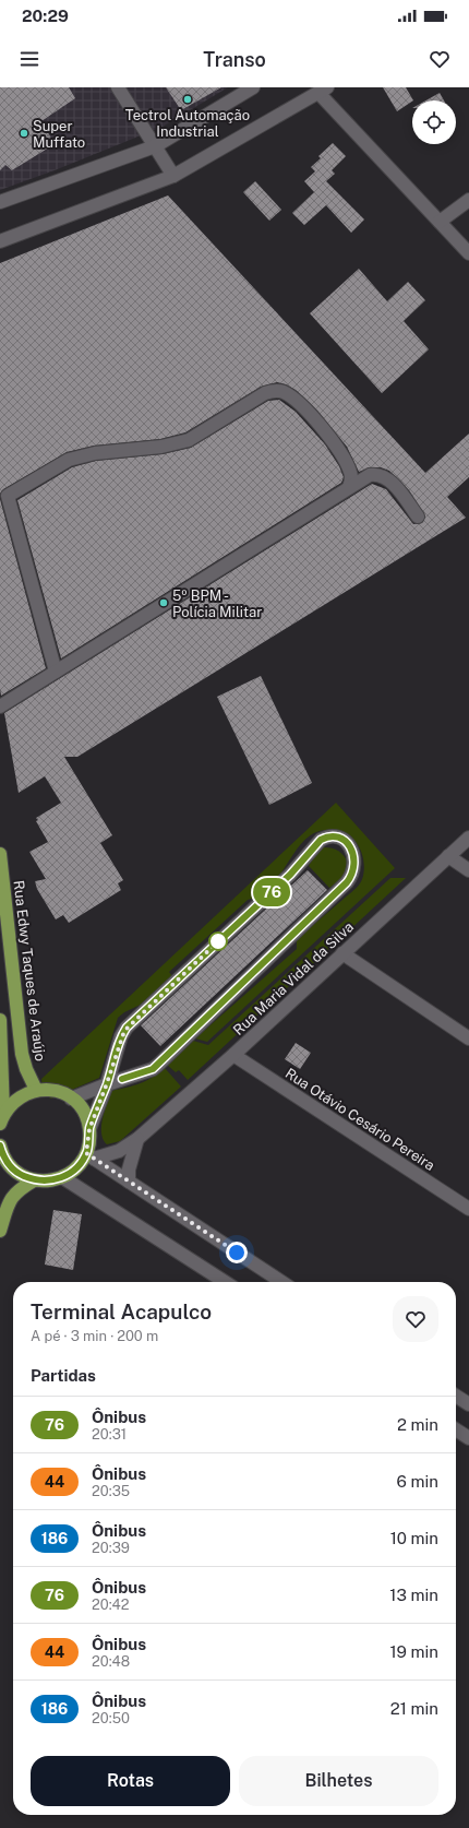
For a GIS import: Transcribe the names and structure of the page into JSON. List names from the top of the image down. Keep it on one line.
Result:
{"streets":{"main road":["Rua Edwy Taques de Araújo"],"street":["Rua Maria Vidal da Silva","Rua Otávio Cesário Pereira"]},"crossings":[["Rua Maria Vidal da Silva","Rua Otávio Cesário Pereira"]],"places":["Tectrol Automação Industrial","Super Muffato","5º BPM - Polícia Militar"],"lines":["bus line 76"],"page":{"status":"20:29","header":"Transo","on_map":"76","heading":[["Terminal Acapulco","A pé · 3 min · 200 m"],"Partidas"],"list":[{"mark":"76","name":"Ônibus","note":"20:31","value":"2 min"},{"mark":"44","name":"Ônibus","note":"20:35","value":"6 min"},{"mark":"186","name":"Ônibus","note":"20:39","value":"10 min"},{"mark":"76","name":"Ônibus","note":"20:42","value":"13 min"},{"mark":"44","name":"Ônibus","note":"20:48","value":"19 min"},{"mark":"186","name":"Ônibus","note":"20:50","value":"21 min"}],"buttons":["Rotas","Bilhetes"]}}
